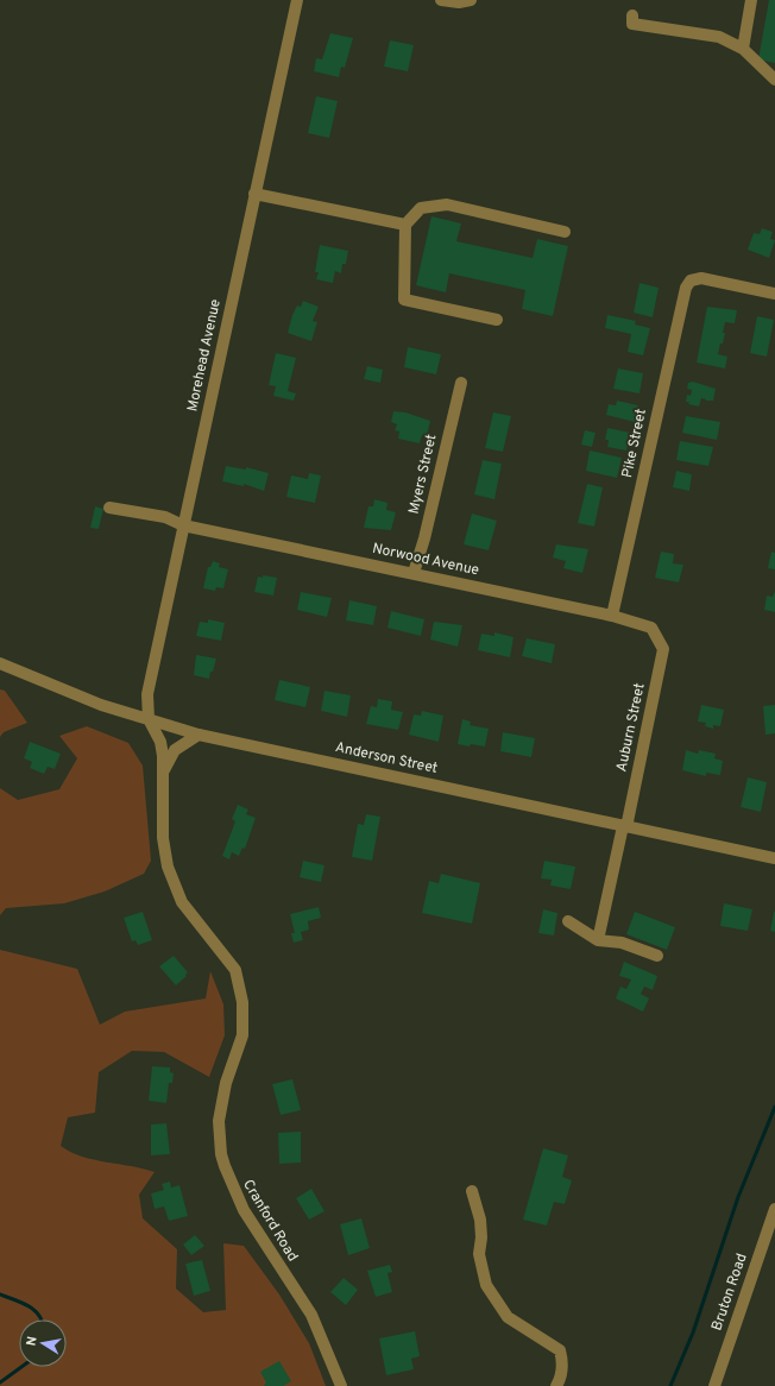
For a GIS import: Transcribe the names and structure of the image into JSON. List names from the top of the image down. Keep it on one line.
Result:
{"streets":{"street":["Morehead Avenue","Pike Street","Myers Street","Norwood Avenue","Auburn Street","Anderson Street","Cranford Road","Bruton Road"]},"crossings":[["Morehead Avenue","Norwood Avenue"],["Morehead Avenue","Anderson Street"],["Morehead Avenue","Cranford Road"],["Pike Street","Norwood Avenue"],["Myers Street","Norwood Avenue"],["Norwood Avenue","Auburn Street"],["Auburn Street","Anderson Street"],["Anderson Street","Cranford Road"]],"north":"left"}
